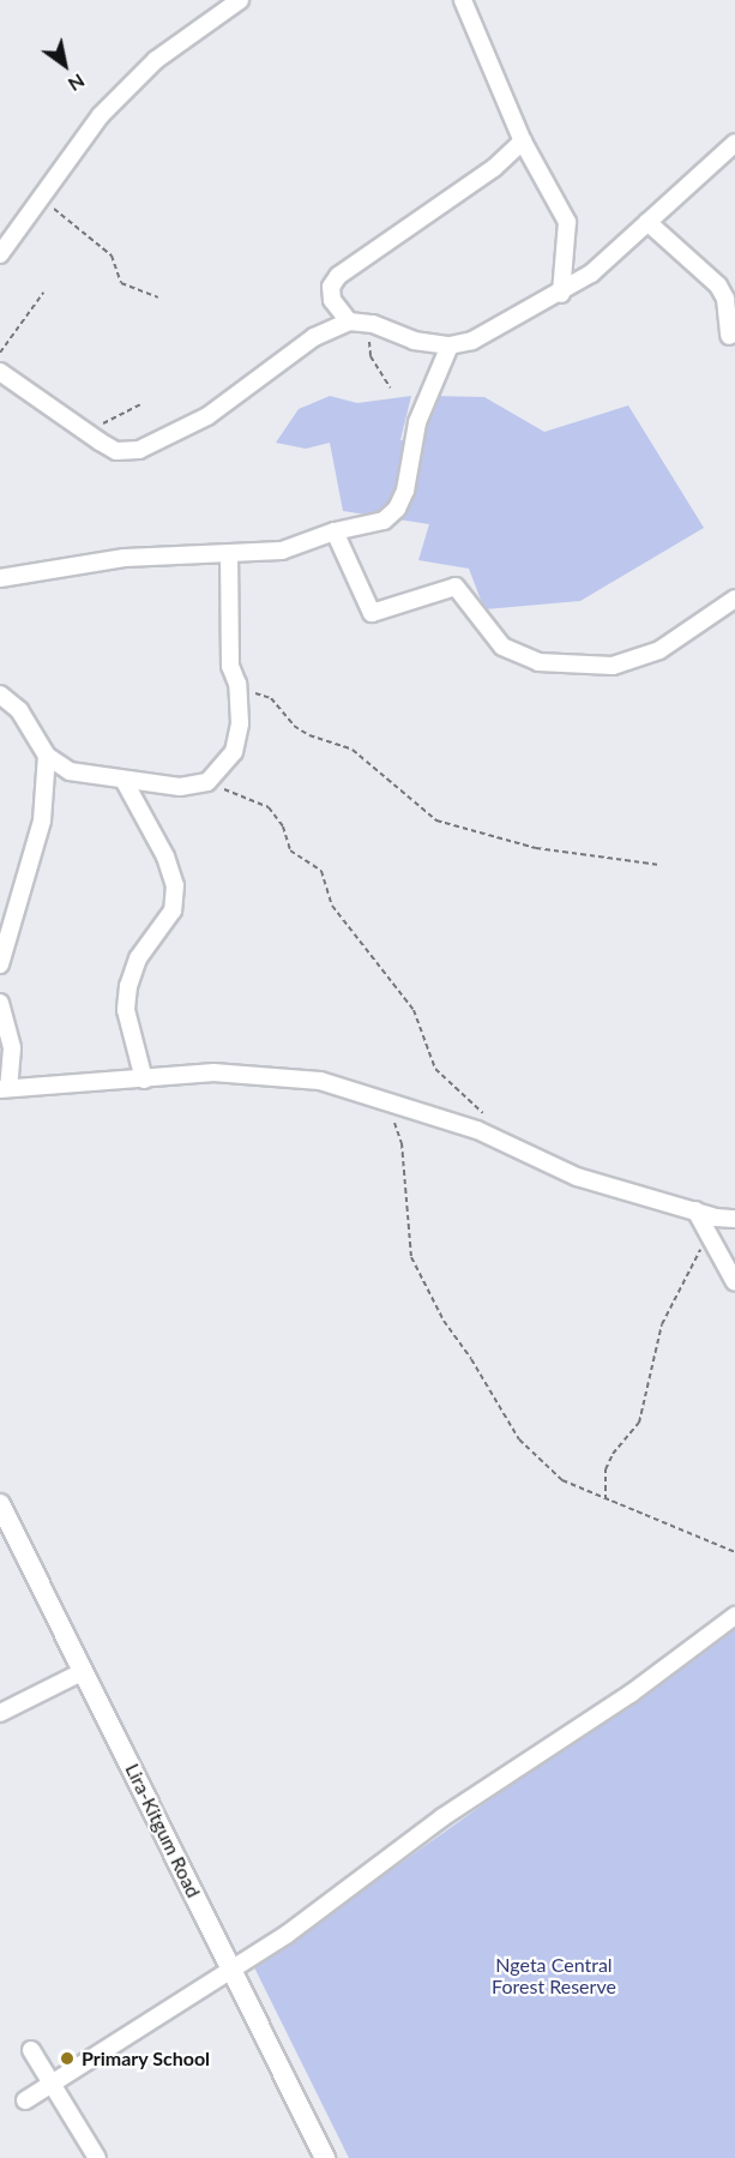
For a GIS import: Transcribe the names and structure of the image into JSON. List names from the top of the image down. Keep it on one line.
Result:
{"streets":{"main road":["Lira-Kitgum Road"]},"parks":["Ngeta Central Forest Reserve"],"places":["Primary School"],"north":"bottom right"}
